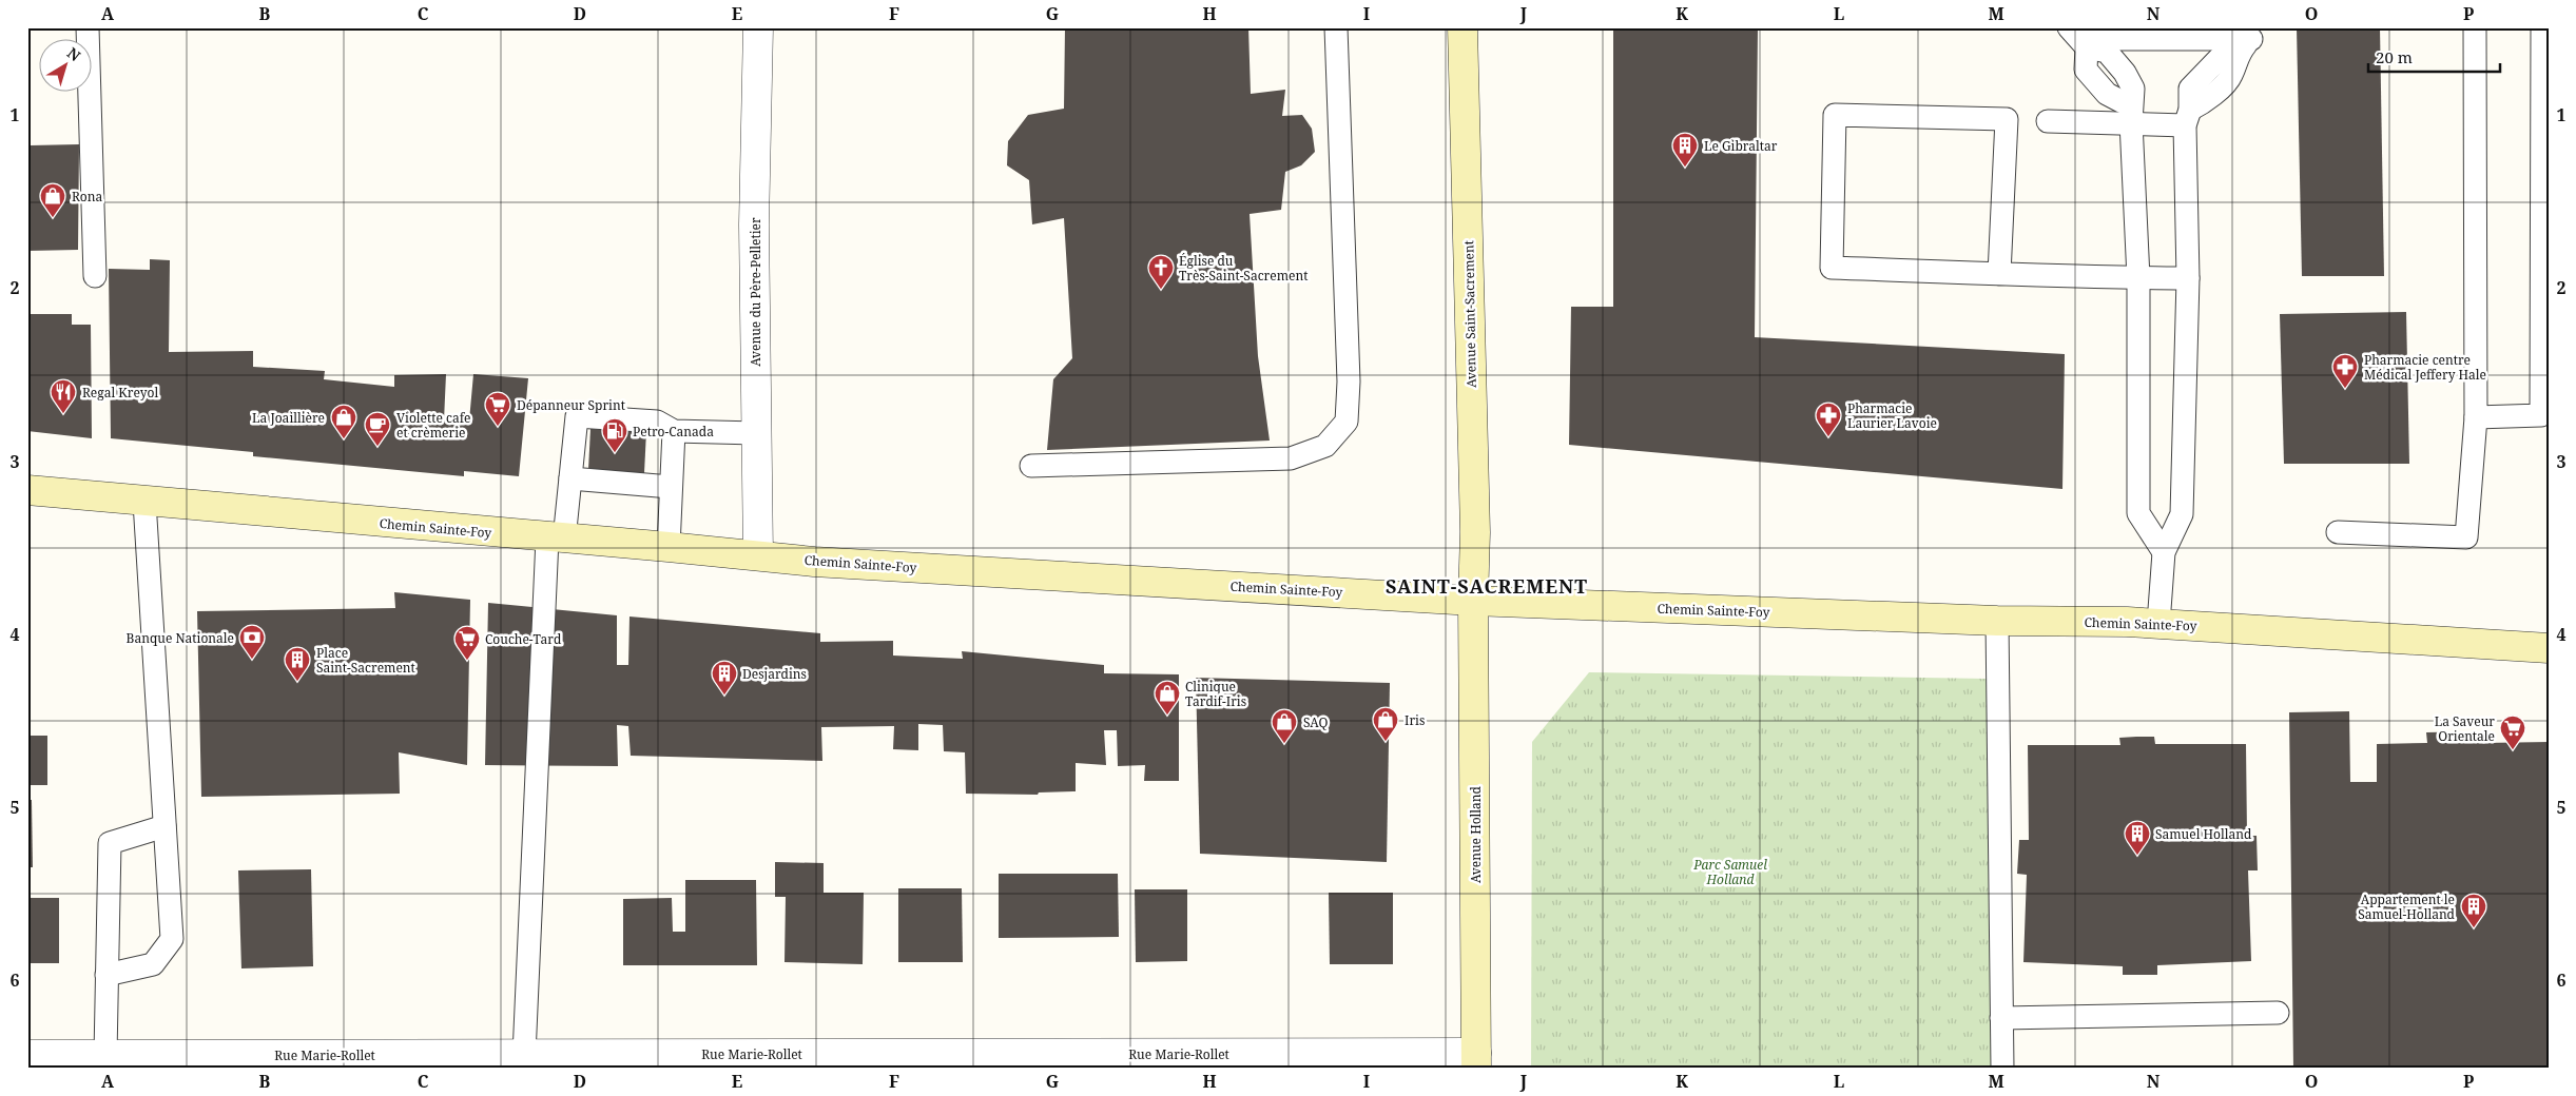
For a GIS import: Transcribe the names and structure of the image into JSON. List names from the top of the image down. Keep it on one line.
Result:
{"streets":{"main road":["Avenue Saint-Sacrement","Chemin Sainte-Foy","Avenue Holland"],"street":["Avenue du Père-Pelletier","Rue Marie-Rollet"]},"crossings":[["Avenue du Père-Pelletier","Chemin Sainte-Foy"],["Avenue Saint-Sacrement","Chemin Sainte-Foy"],["Avenue Saint-Sacrement","Avenue Holland"],["Chemin Sainte-Foy","Avenue Holland"],["Avenue Holland","Rue Marie-Rollet"]],"districts":["SAINT-SACREMENT"],"parks":["Parc Samuel Holland"],"places":{"building":["Le Gibraltar","Place Saint-Sacrement","Desjardins","Samuel Holland","Appartement le Samuel-Holland"],"shop":["Rona","La Joaillière","Clinique Tardif-Iris","Iris","SAQ"],"church":["Église du Très-Saint-Sacrement"],"pharmacy":["Pharmacie centre Médical Jeffery Hale","Pharmacie Laurier Lavoie"],"restaurant":["Regal Kreyol"],"supermarket":["Dépanneur Sprint","Couche-Tard","La Saveur Orientale"],"cafe":["Violette cafe et crèmerie"],"fuel station":["Petro-Canada"],"bank":["Banque Nationale"]},"scale_bar":"20 m","north":"top right","grid":{"columns":["A","B","C","D","E","F","G","H","I","J","K","L","M","N","O","P"],"rows":["1","2","3","4","5","6"]}}
